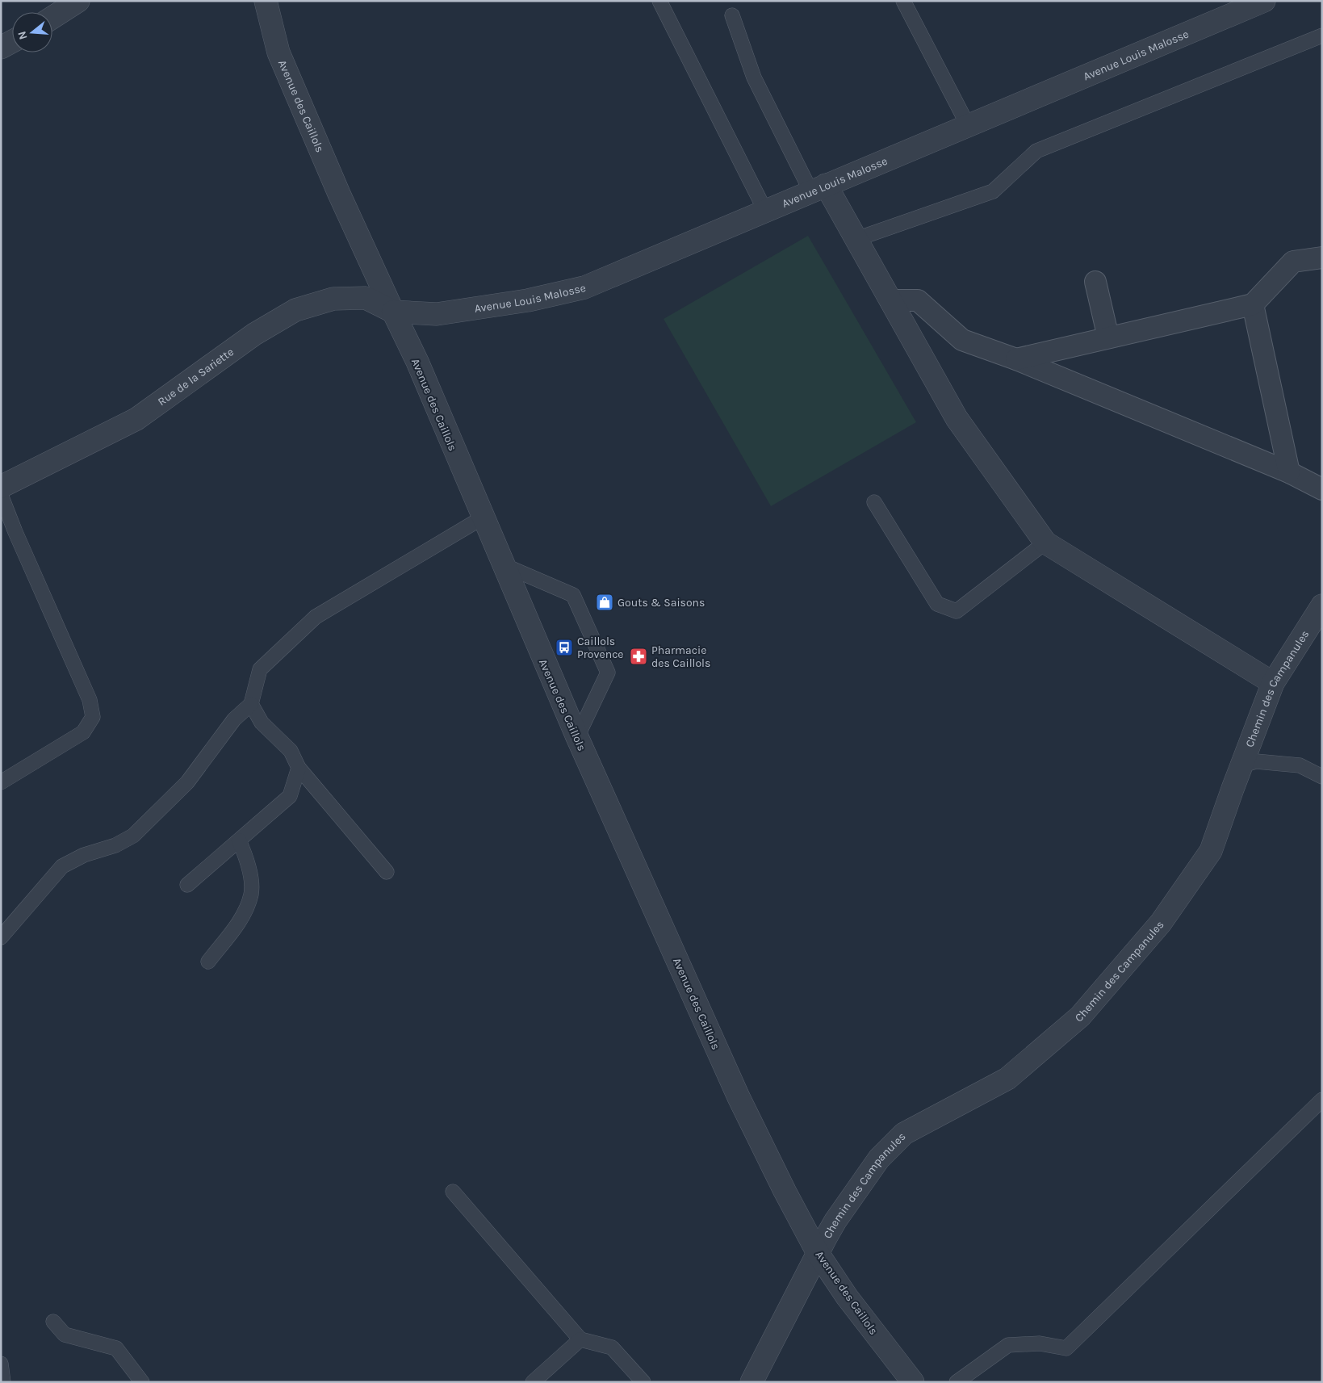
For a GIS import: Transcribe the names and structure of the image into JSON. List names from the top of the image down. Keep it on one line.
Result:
{"streets":{"street":["Avenue Louis Malosse","Avenue des Caillols","Rue de la Sariette","Chemin des Campanules"]},"crossings":[["Avenue Louis Malosse","Avenue des Caillols"],["Avenue Louis Malosse","Rue de la Sariette"],["Avenue des Caillols","Rue de la Sariette"],["Avenue des Caillols","Chemin des Campanules"]],"places":{"shop":["Gouts & Saisons"],"bus stop":["Caillols Provence"],"pharmacy":["Pharmacie des Caillols"]},"north":"left"}
